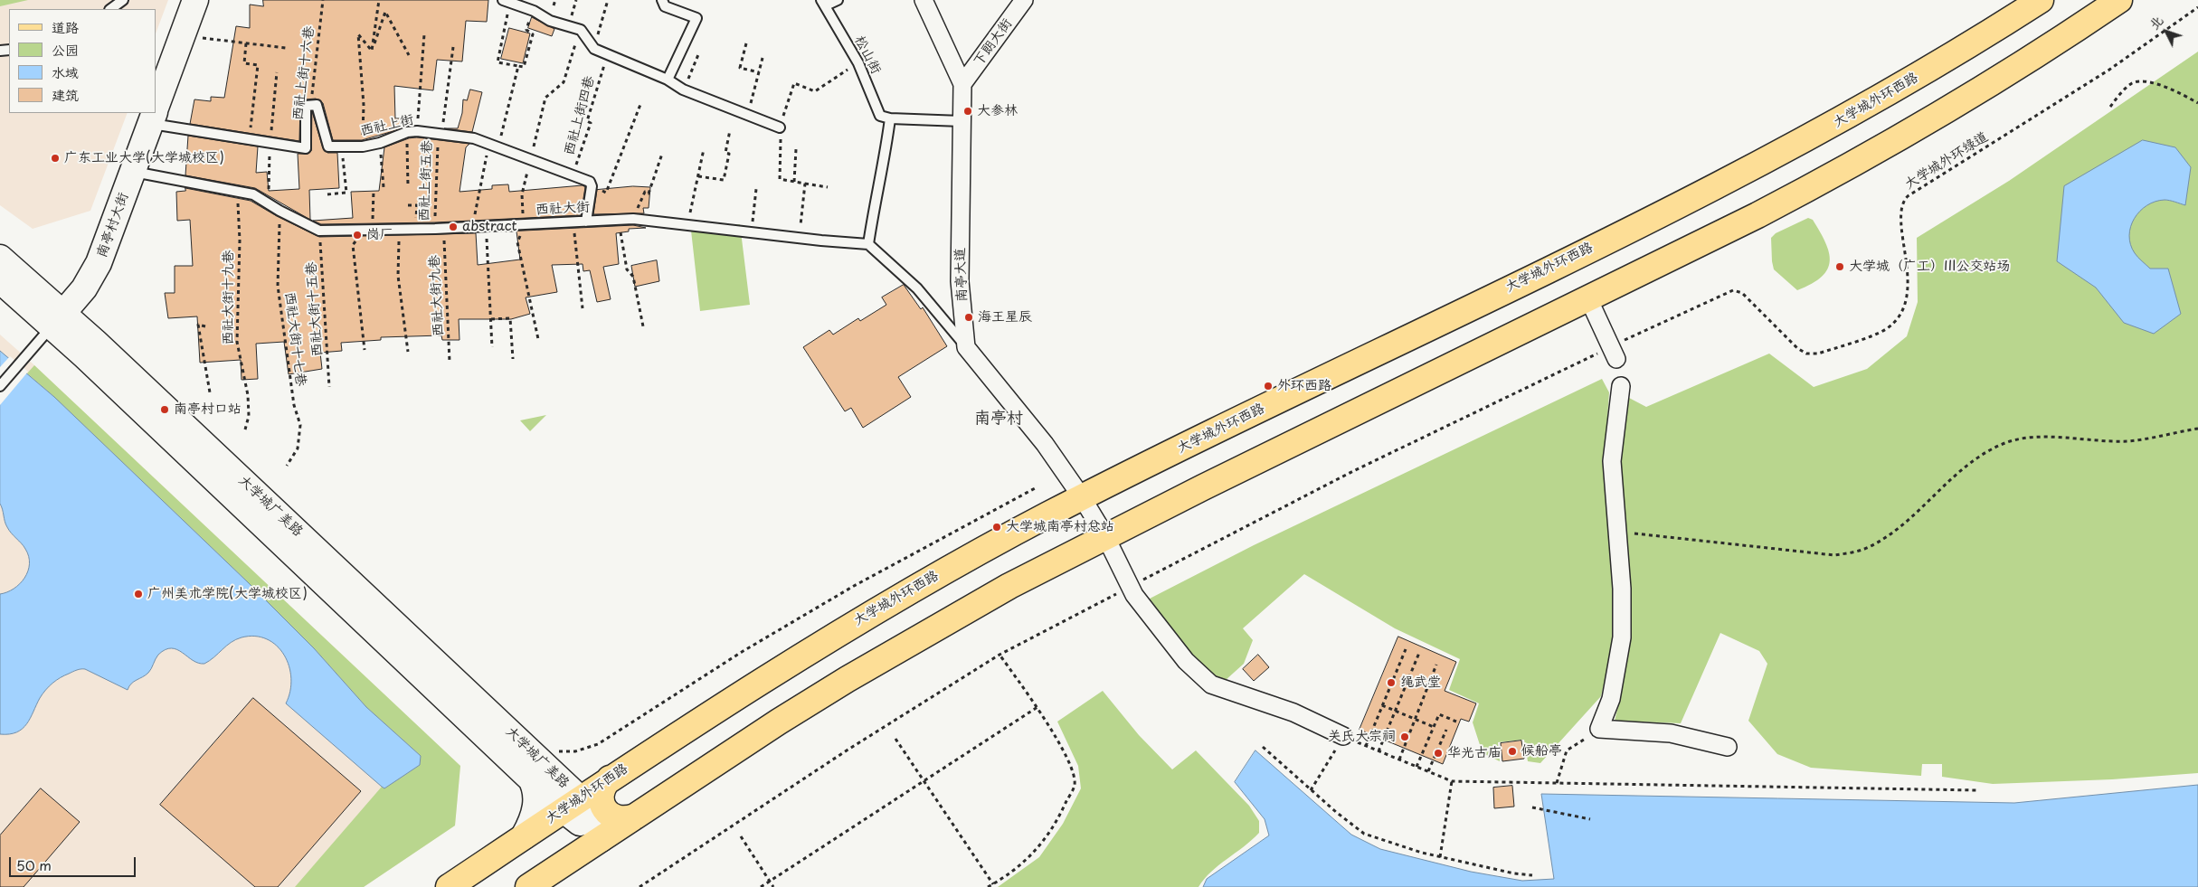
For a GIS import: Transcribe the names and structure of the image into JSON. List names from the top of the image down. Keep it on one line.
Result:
{"streets":{"main road":["大学城外环西路","南亭村大街","大学城广美路"],"street":["下朗大街","南亭大道"],"lane":["松山街","西社上街","西社大街"],"path":["西社上街十六巷","西社上街四巷","大学城外环绿道","西社上街五巷","西社大街九巷","西社大街十九巷","西社大街十五巷","西社大街十七巷"]},"crossings":[["下朗大街","南亭大道"],["大学城外环西路","大学城广美路"],["西社上街四巷","西社上街"],["西社上街","西社上街五巷"],["西社上街五巷","西社大街"],["西社上街五巷","西社大街九巷"],["西社大街","南亭村大街"],["西社大街","西社大街九巷"],["西社大街","西社大街十九巷"],["西社大街","西社大街十五巷"],["西社大街","西社大街十七巷"],["南亭村大街","大学城广美路"]],"districts":["南亭村"],"places":["大参林","广东工业大学(大学城校区)","abstract","岗厂","大学城（广工）III公交站场","海王星辰","外环西路","南亭村口站","大学城南亭村总站","广州美术学院(大学城校区)","绳武堂","关氏大宗祠","候船亭","华光古庙"],"legend":["道路","公园","水域","建筑"],"scale_bar":"50 m","north":"top left"}
